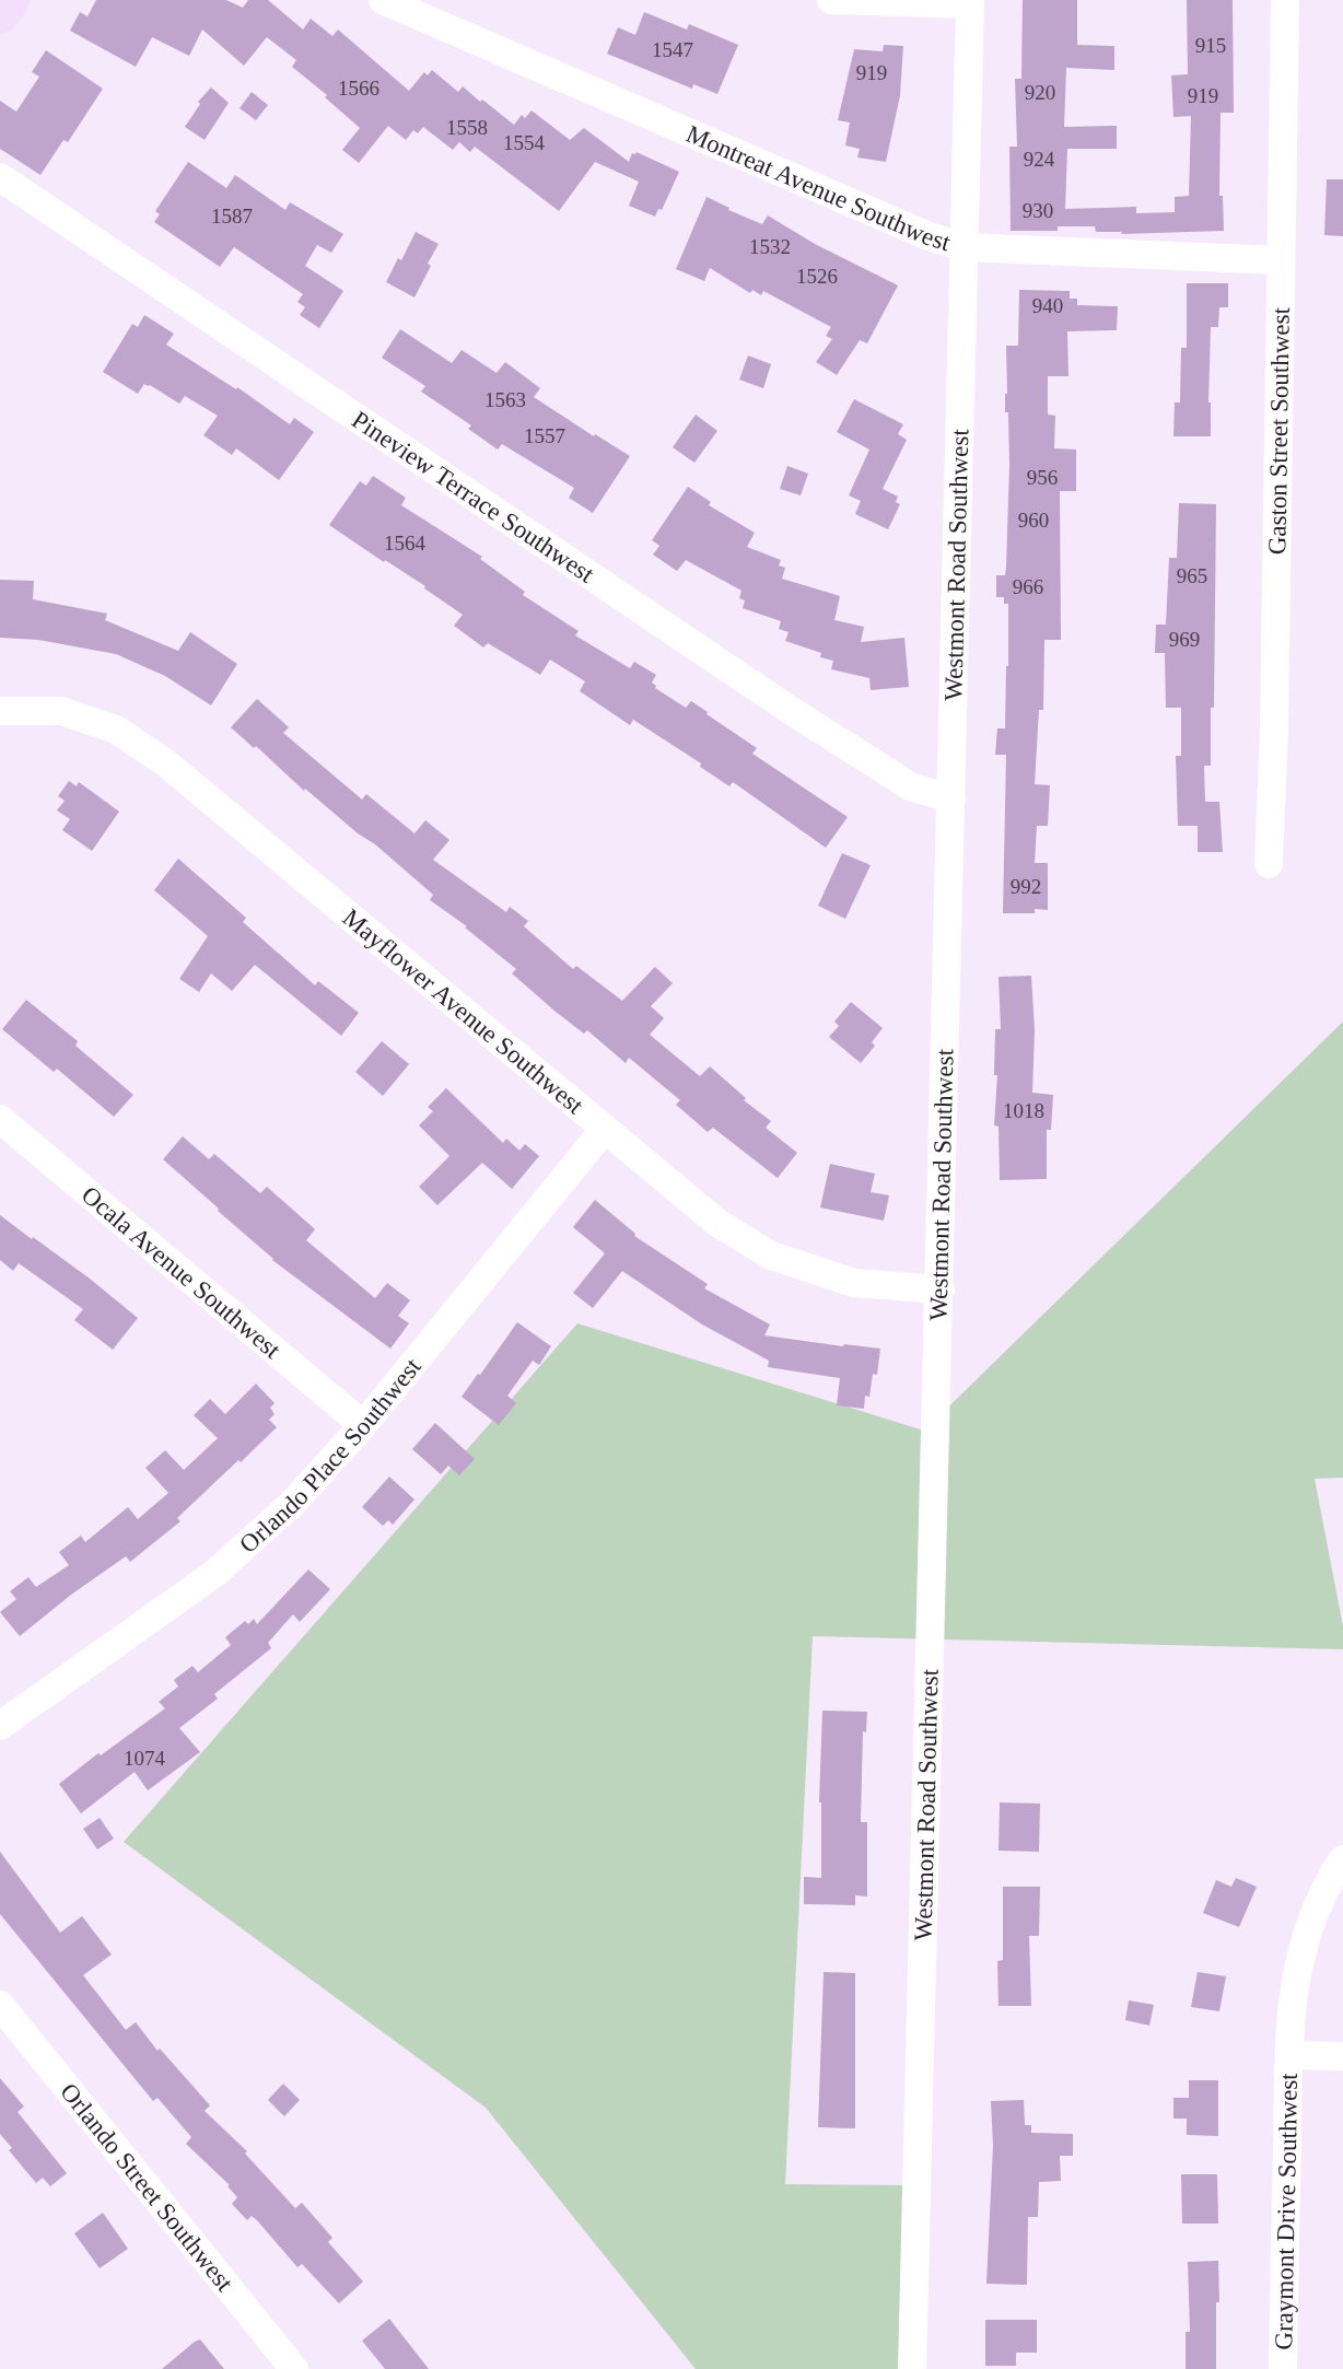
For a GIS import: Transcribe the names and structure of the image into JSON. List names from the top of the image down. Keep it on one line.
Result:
{"streets":{"street":["Montreat Avenue Southwest","Gaston Street Southwest","Pineview Terrace Southwest","Westmont Road Southwest","Mayflower Avenue Southwest","Ocala Avenue Southwest","Orlando Place Southwest","Orlando Street Southwest","Graymont Drive Southwest"]},"crossings":[["Montreat Avenue Southwest","Gaston Street Southwest"],["Montreat Avenue Southwest","Westmont Road Southwest"],["Pineview Terrace Southwest","Westmont Road Southwest"],["Westmont Road Southwest","Mayflower Avenue Southwest"],["Mayflower Avenue Southwest","Orlando Place Southwest"],["Ocala Avenue Southwest","Orlando Place Southwest"]],"house_numbers":["915","1547","919","1566","920","919","1558","1554","924","930","1587","1532","1526","940","1563","1557","956","960","1564","965","966","969","992","1018","1074"]}
